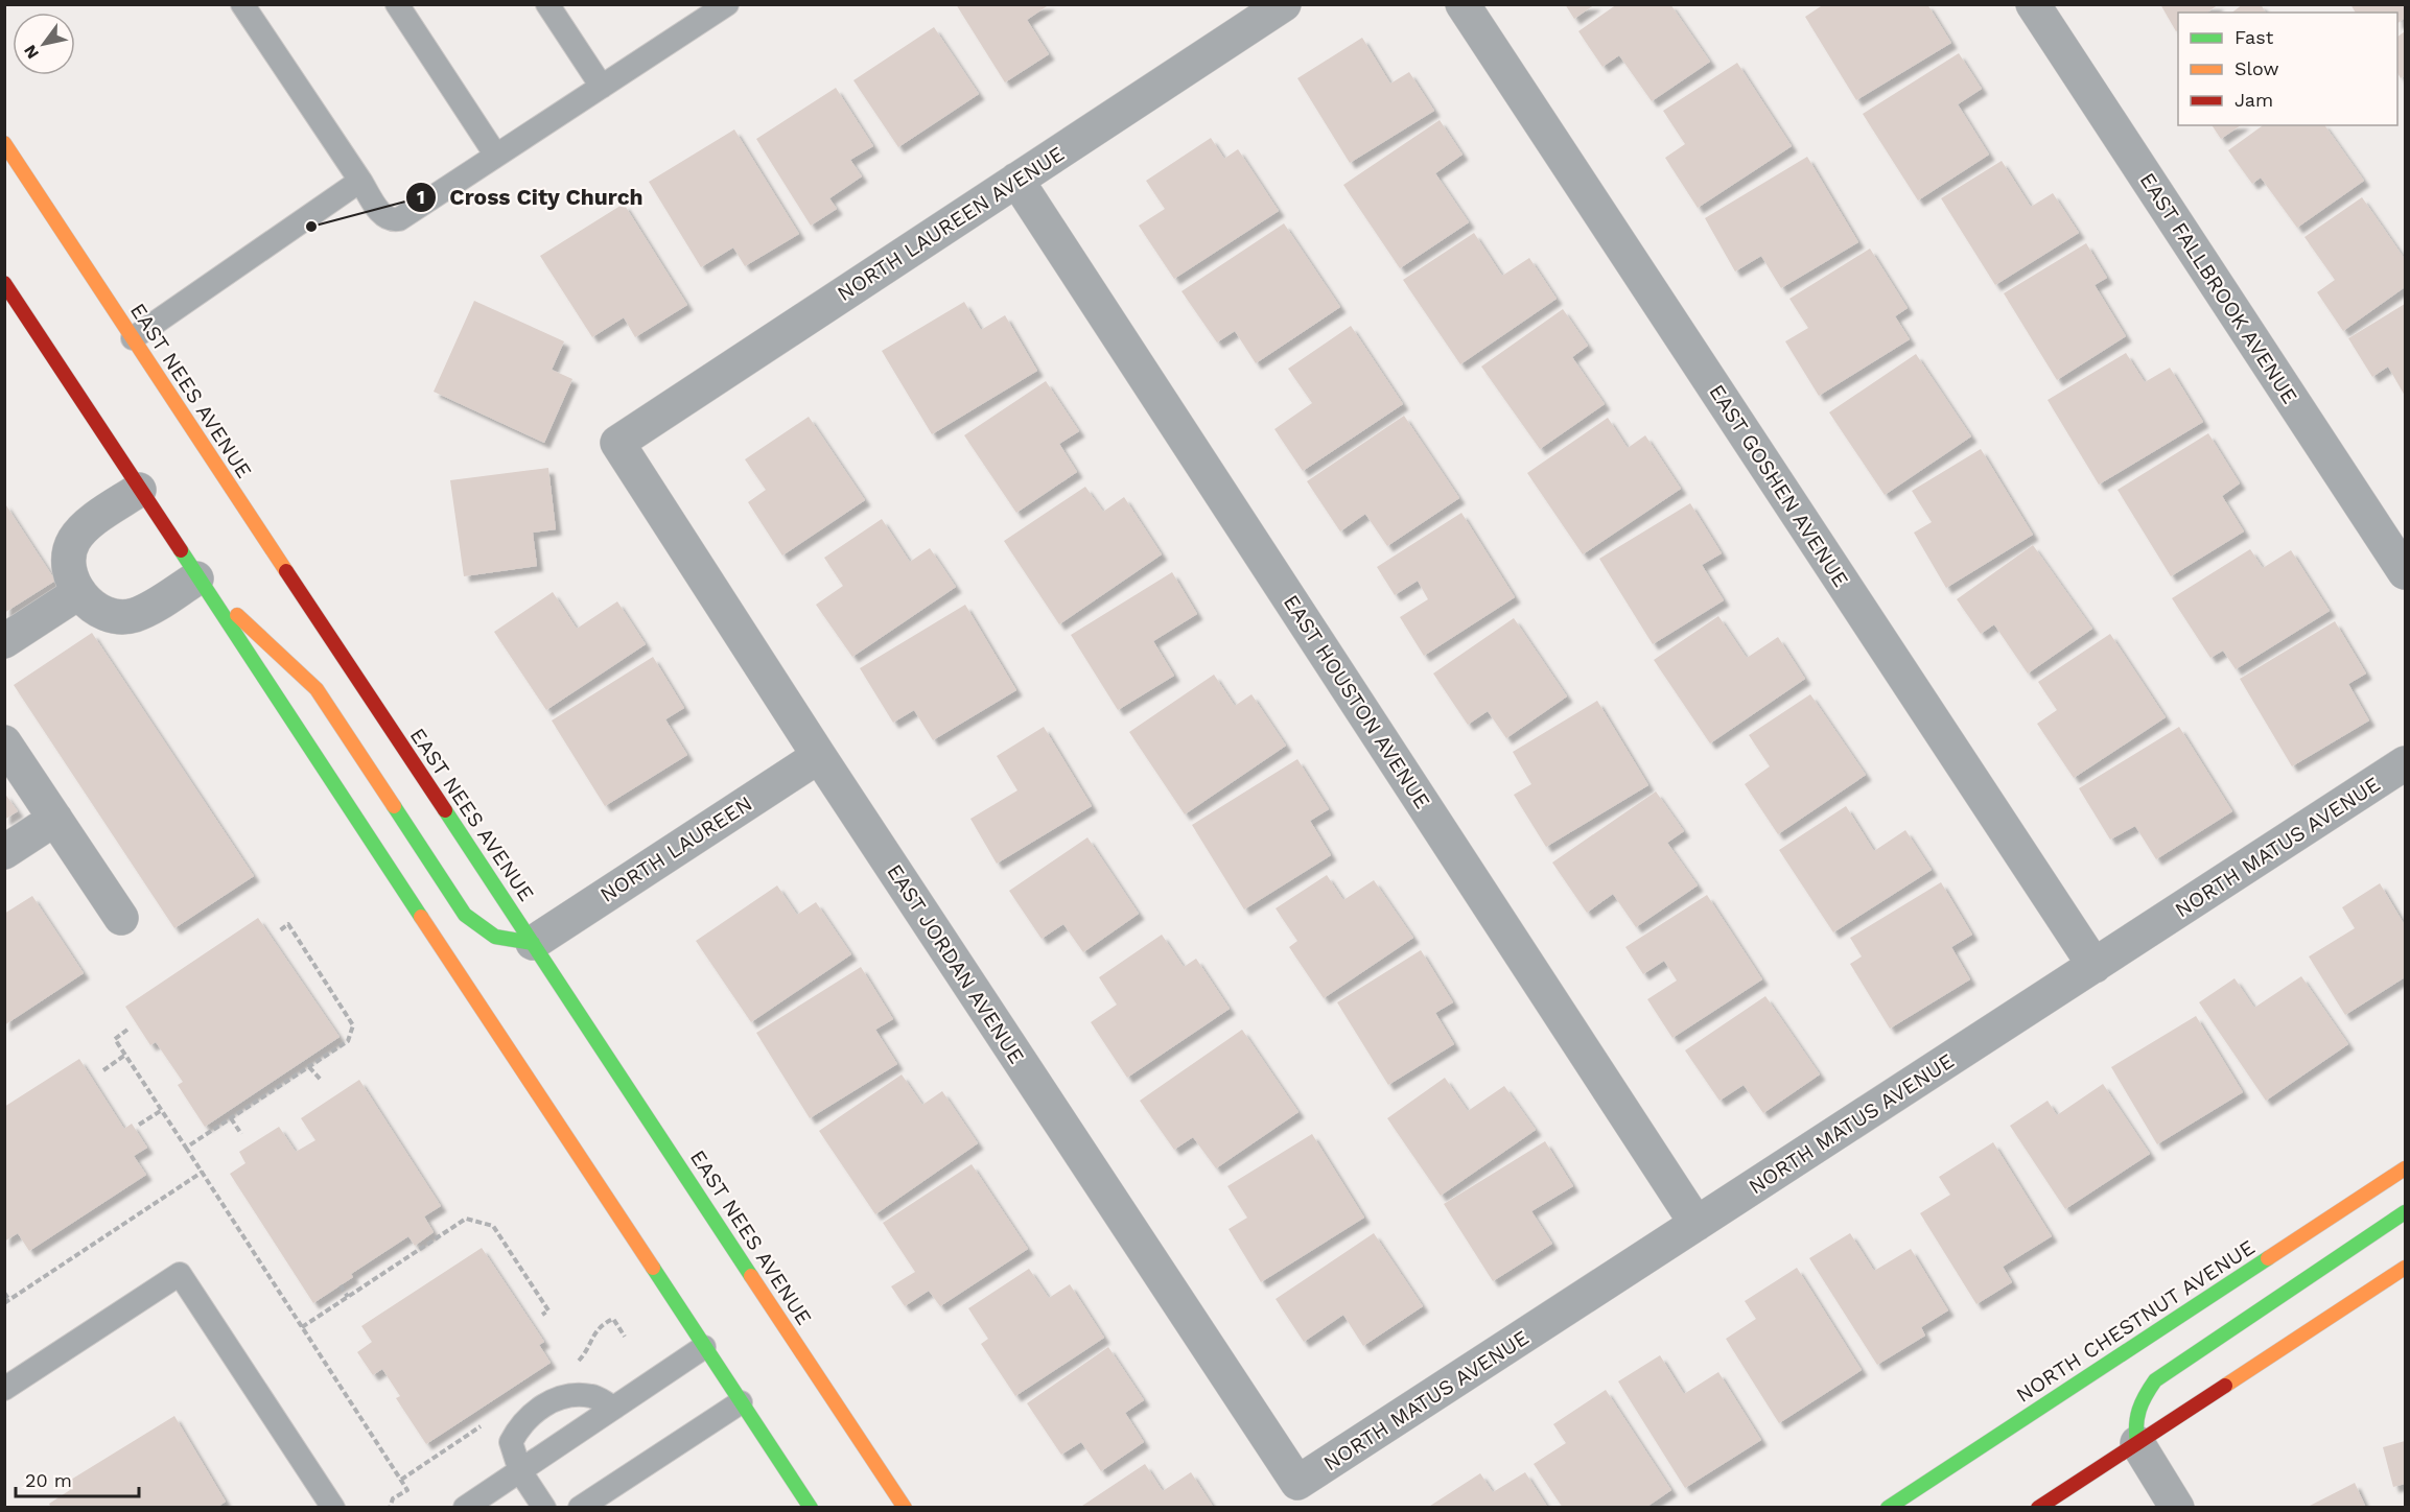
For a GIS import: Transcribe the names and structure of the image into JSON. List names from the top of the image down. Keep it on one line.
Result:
{"streets":{"main road":["EAST NEES AVENUE","NORTH CHESTNUT AVENUE"],"street":["NORTH LAUREEN AVENUE","EAST FALLBROOK AVENUE","EAST GOSHEN AVENUE","EAST HOUSTON AVENUE","NORTH MATUS AVENUE","NORTH LAUREEN","EAST JORDAN AVENUE"]},"crossings":[["NORTH LAUREEN AVENUE","EAST HOUSTON AVENUE"],["NORTH LAUREEN AVENUE","EAST JORDAN AVENUE"],["EAST NEES AVENUE","NORTH LAUREEN"],["EAST GOSHEN AVENUE","NORTH MATUS AVENUE"],["EAST HOUSTON AVENUE","NORTH MATUS AVENUE"],["NORTH MATUS AVENUE","EAST JORDAN AVENUE"],["NORTH LAUREEN","EAST JORDAN AVENUE"]],"places":["Cross City Church"],"legend":["Fast","Slow","Jam"],"scale_bar":"20 m","north":"bottom left"}
